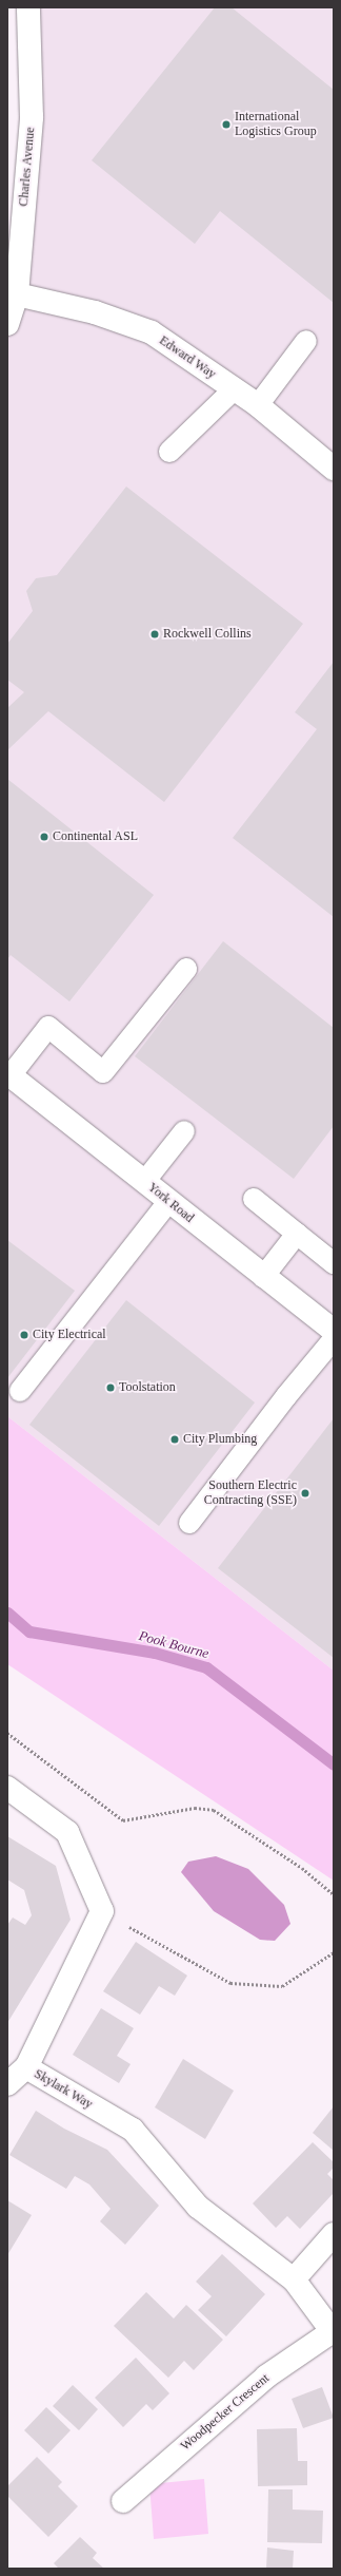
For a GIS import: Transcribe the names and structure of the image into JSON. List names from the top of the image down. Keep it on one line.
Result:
{"streets":{"street":["Charles Avenue","Edward Way","York Road","Skylark Way","Woodpecker Crescent"]},"crossings":[["Charles Avenue","Edward Way"],["Skylark Way","Woodpecker Crescent"]],"water":["Pook Bourne"],"places":["International Logistics Group","Rockwell Collins","Continental ASL","City Electrical","Toolstation","City Plumbing","Southern Electric Contracting (SSE)"]}
